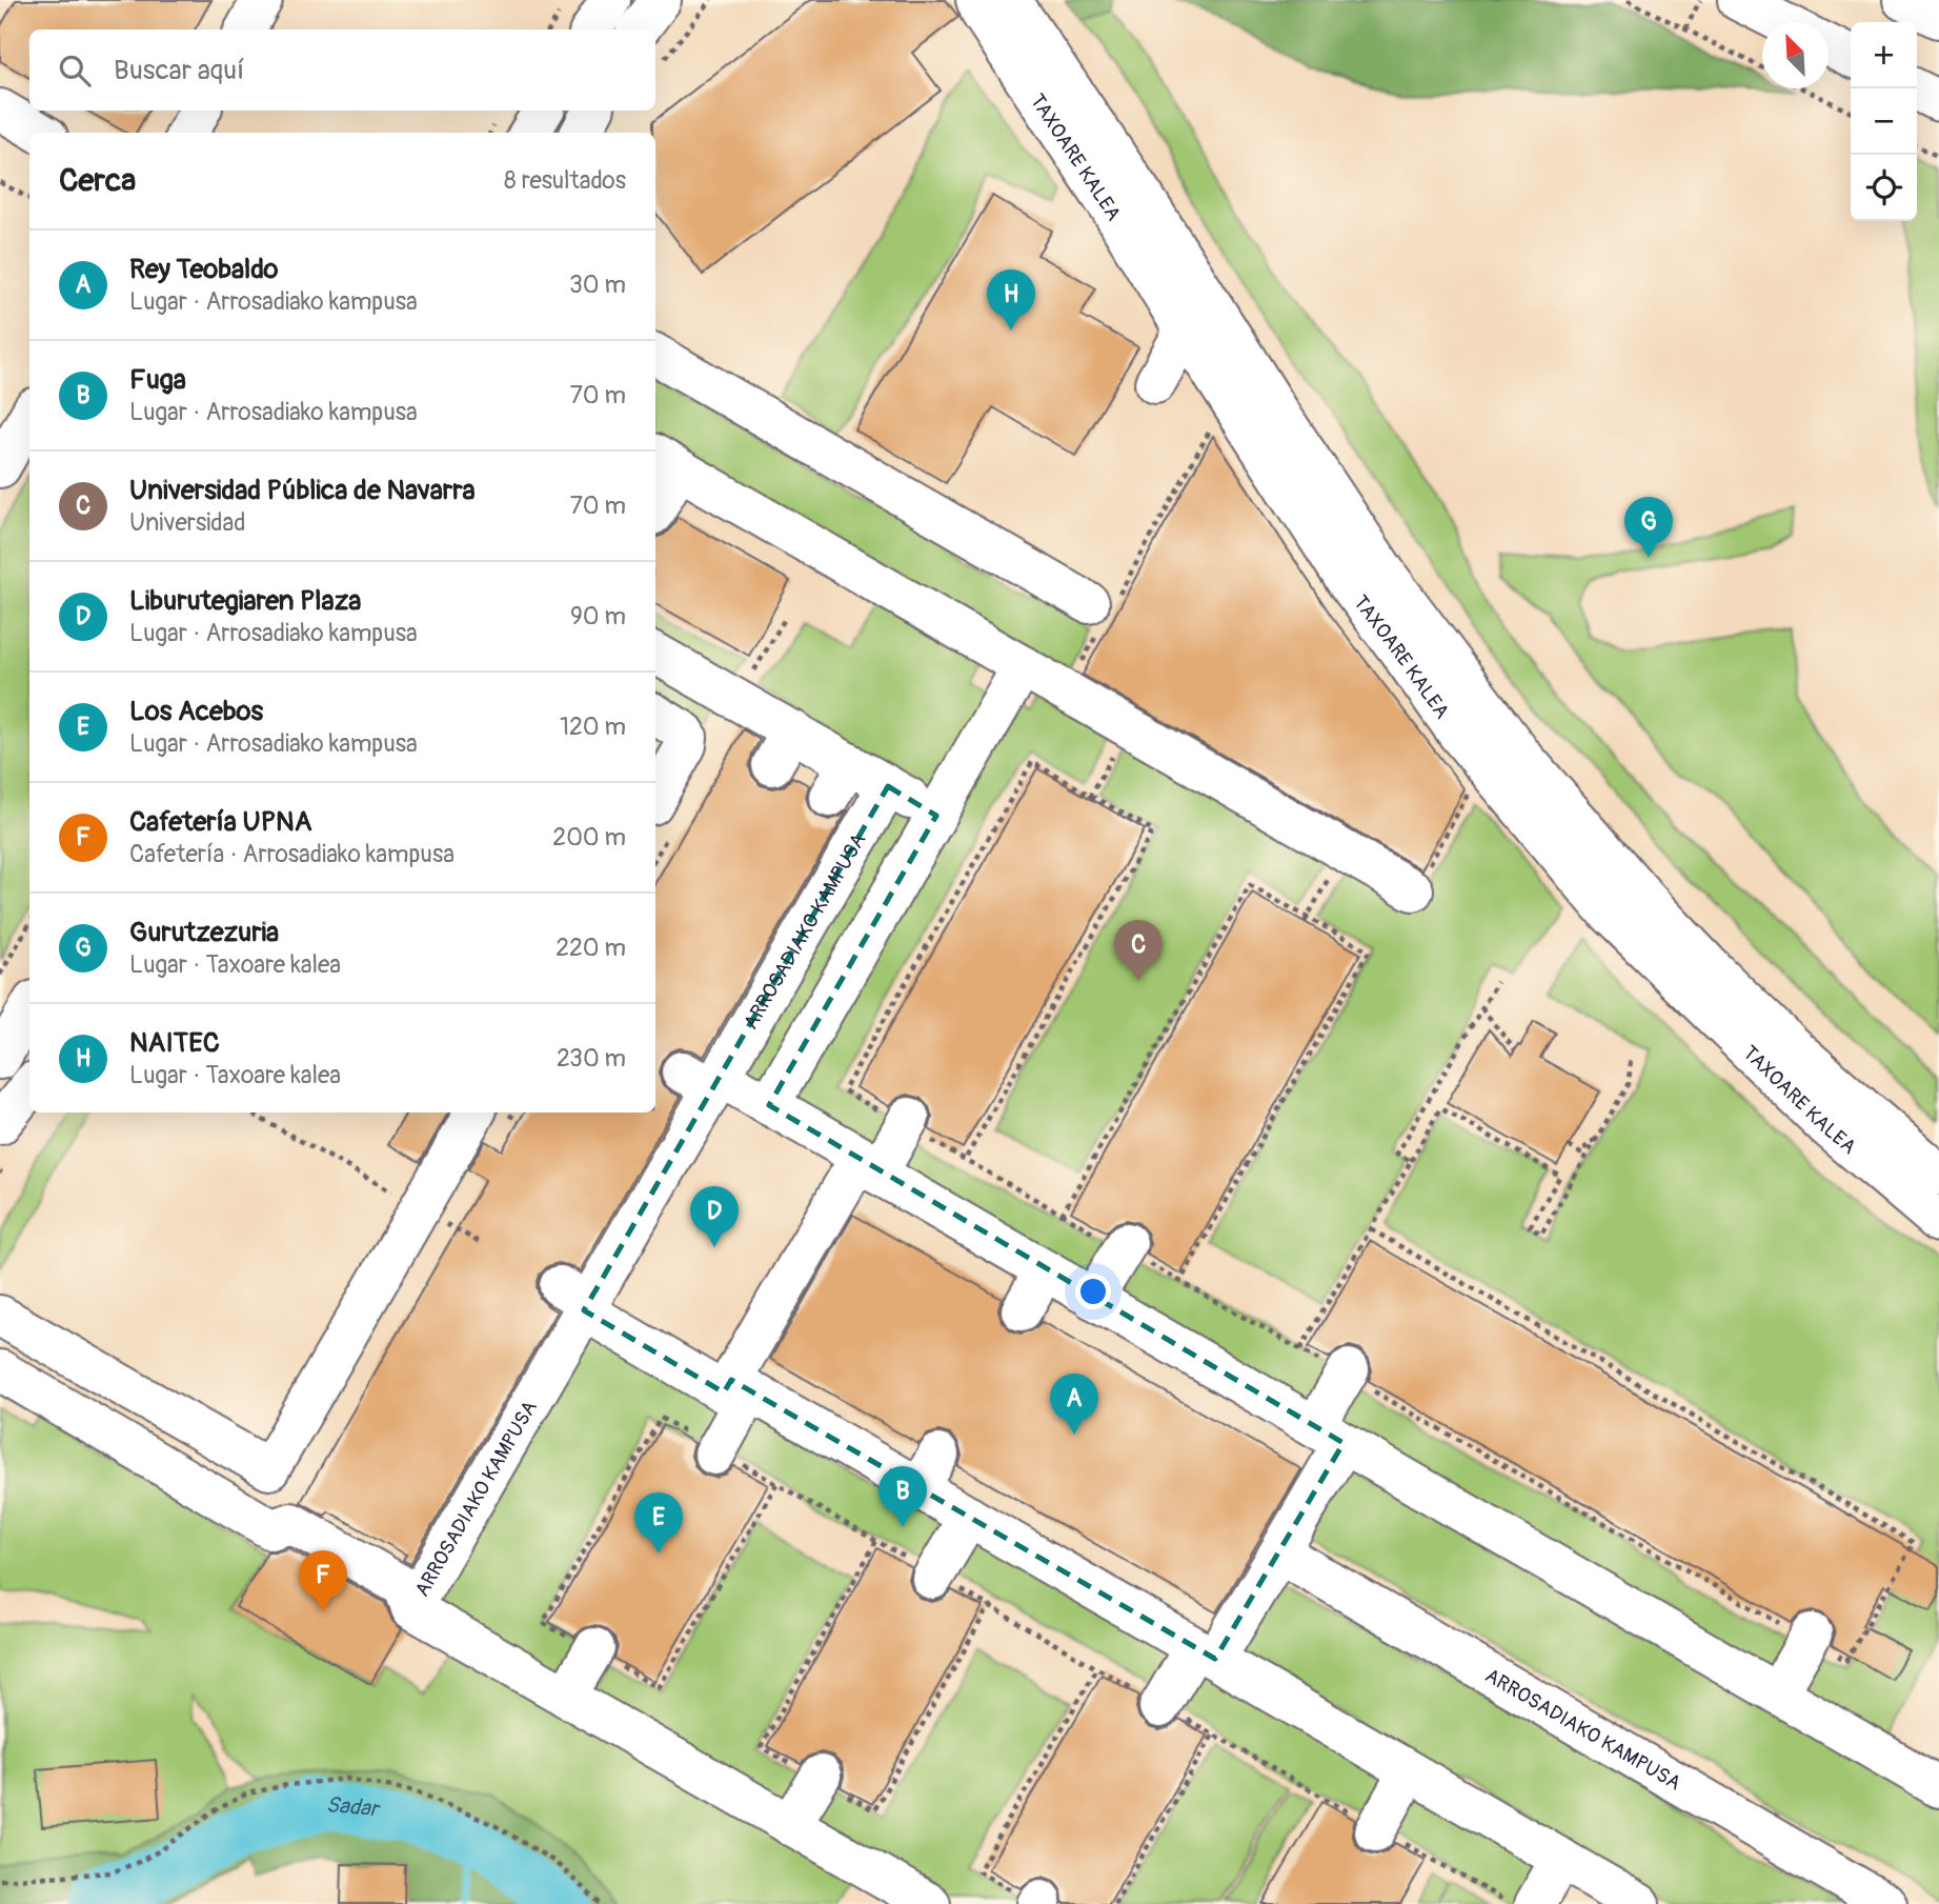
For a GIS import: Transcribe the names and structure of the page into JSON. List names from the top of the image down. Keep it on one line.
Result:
{"streets":{"street":["TAXOARE KALEA","ARROSADIAKO KAMPUSA"]},"water":["Sadar"],"north":"top left","page":{"map_buttons":["+","−"],"search":"Buscar aquí","heading":["Cerca","8 resultados"],"list":[{"mark":"A","name":"Rey Teobaldo","note":"Lugar · Arrosadiako kampusa","value":"30 m"},{"mark":"B","name":"Fuga","note":"Lugar · Arrosadiako kampusa","value":"70 m"},{"mark":"C","name":"Universidad Pública de Navarra","note":"Universidad","value":"70 m"},{"mark":"D","name":"Liburutegiaren Plaza","note":"Lugar · Arrosadiako kampusa","value":"90 m"},{"mark":"E","name":"Los Acebos","note":"Lugar · Arrosadiako kampusa","value":"120 m"},{"mark":"F","name":"Cafetería UPNA","note":"Cafetería · Arrosadiako kampusa","value":"200 m"},{"mark":"G","name":"Gurutzezuria","note":"Lugar · Taxoare kalea","value":"220 m"},{"mark":"H","name":"NAITEC","note":"Lugar · Taxoare kalea","value":"230 m"}],"pins":["H","G","C","D","A","B","E","F"]}}
